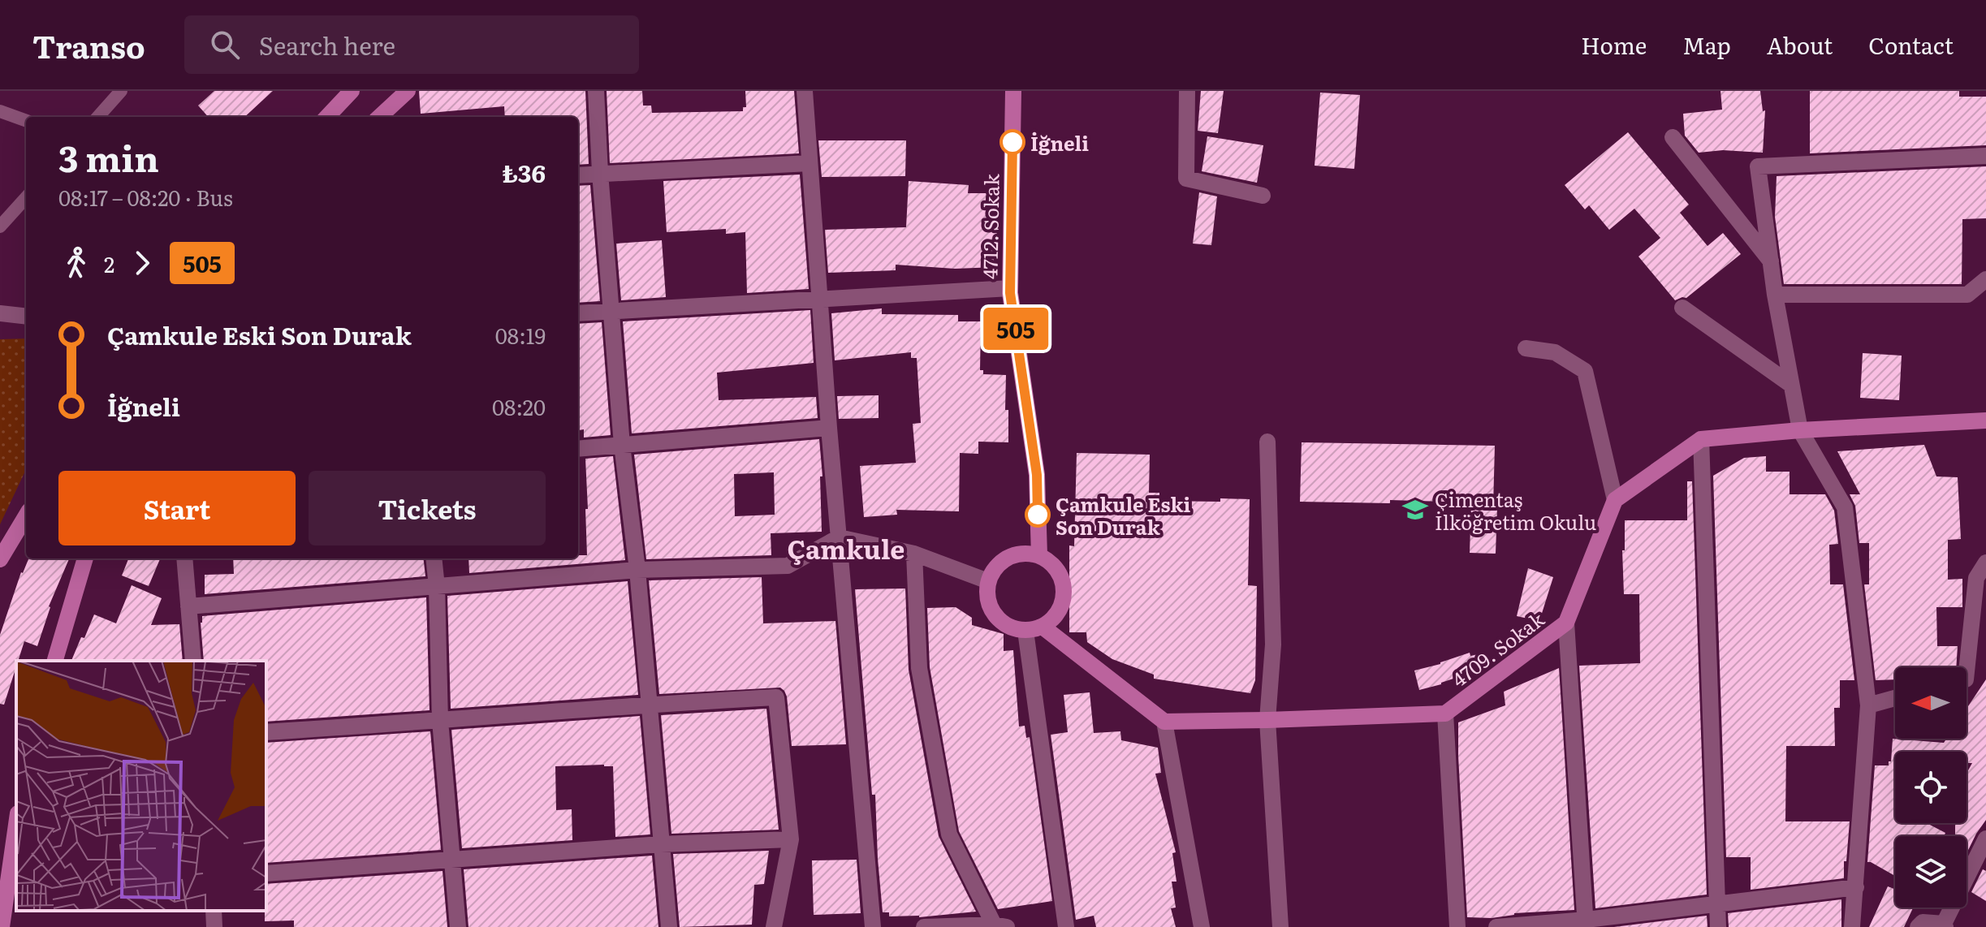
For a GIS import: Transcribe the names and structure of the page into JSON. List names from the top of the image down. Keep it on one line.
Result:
{"streets":{"street":["4712. Sokak","4709. Sokak"]},"districts":["Çamkule"],"places":{"other":["İğneli","Çamkule Eski Son Durak"],"school or university":["Çimentaş İlköğretim Okulu"]},"lines":["bus line 505"],"north":"left","page":{"header":"Transo","search":"Search here","nav":["Home","Map","About","Contact"],"on_map":"505","heading":["3 min","08:17 – 08:20 · Bus","₺36"],"legs":["2","505"],"list":[{"name":"Çamkule Eski Son Durak","value":"08:19"},{"name":"İğneli","value":"08:20"}],"buttons":["Start","Tickets"]}}
